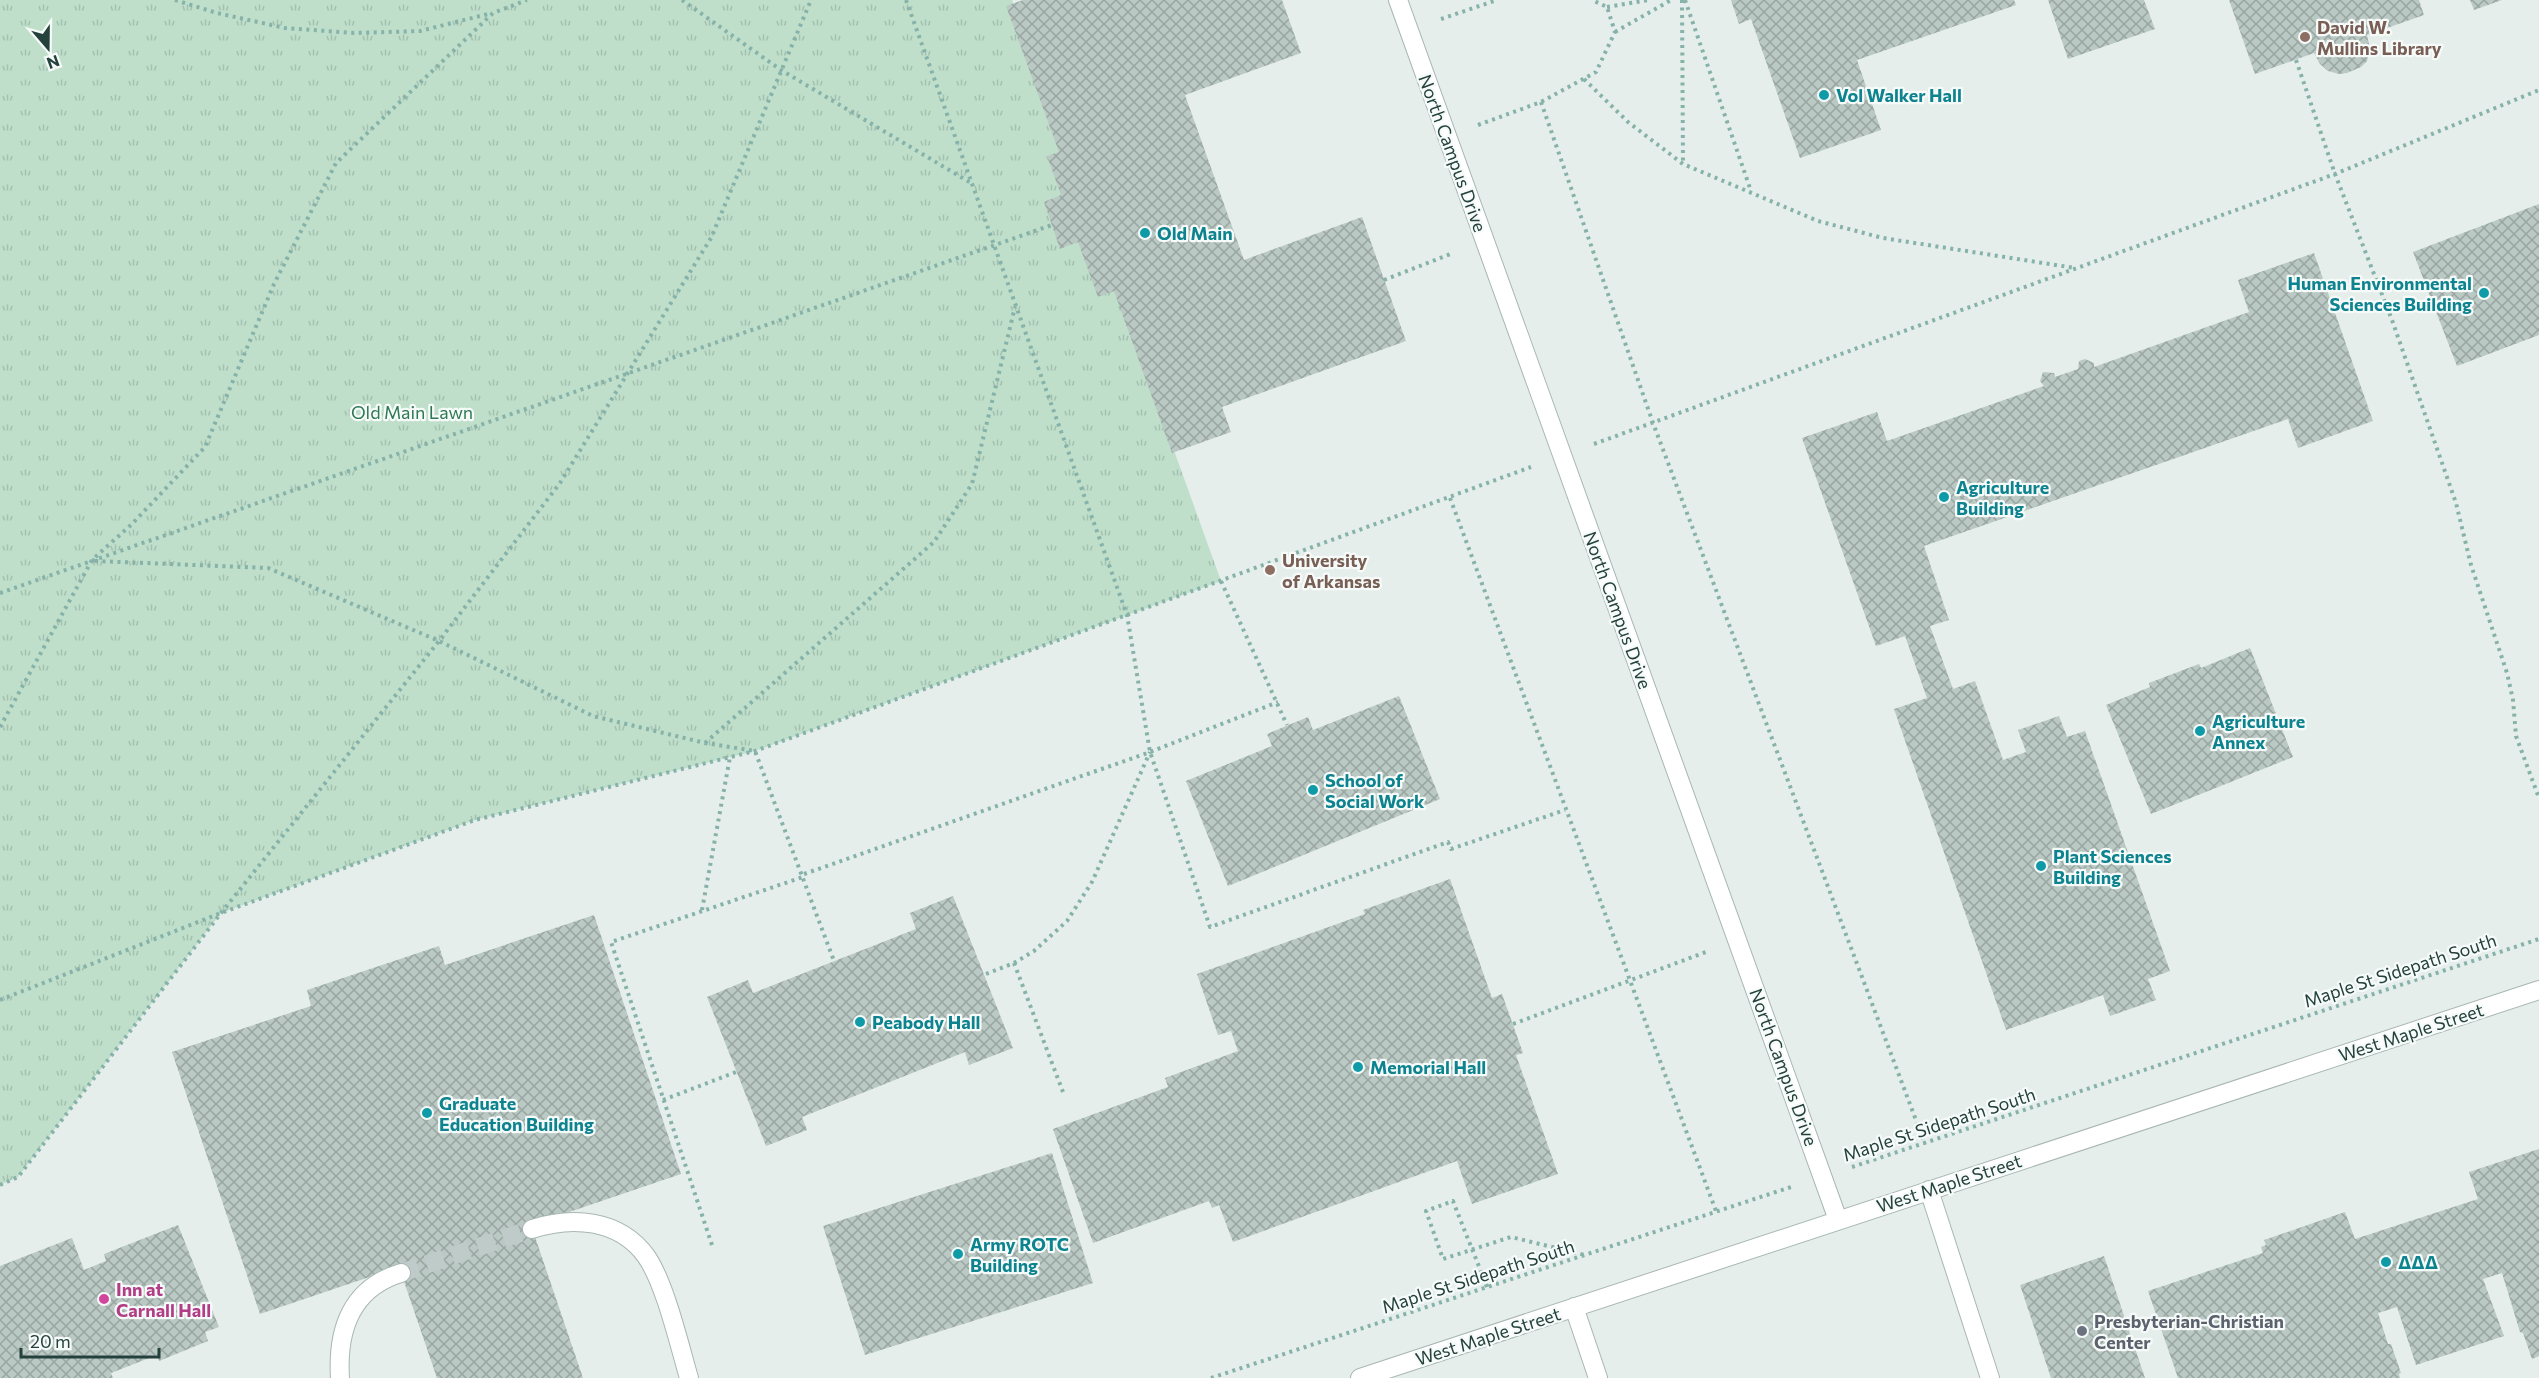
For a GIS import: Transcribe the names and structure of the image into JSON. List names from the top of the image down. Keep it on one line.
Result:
{"streets":{"street":["North Campus Drive","West Maple Street"],"path":["Maple St Sidepath South"]},"crossings":[["North Campus Drive","Maple St Sidepath South"],["North Campus Drive","West Maple Street"]],"parks":["Old Main Lawn"],"places":["David W. Mullins Library","Vol Walker Hall","Old Main","Human Environmental Sciences Building","Agriculture Building","University of Arkansas","Agriculture Annex","School of Social Work","Plant Sciences Building","Peabody Hall","Memorial Hall","Graduate Education Building","Army ROTC Building","ΔΔΔ","Inn at Carnall Hall","Presbyterian-Christian Center"],"scale_bar":"20 m","north":"bottom"}
